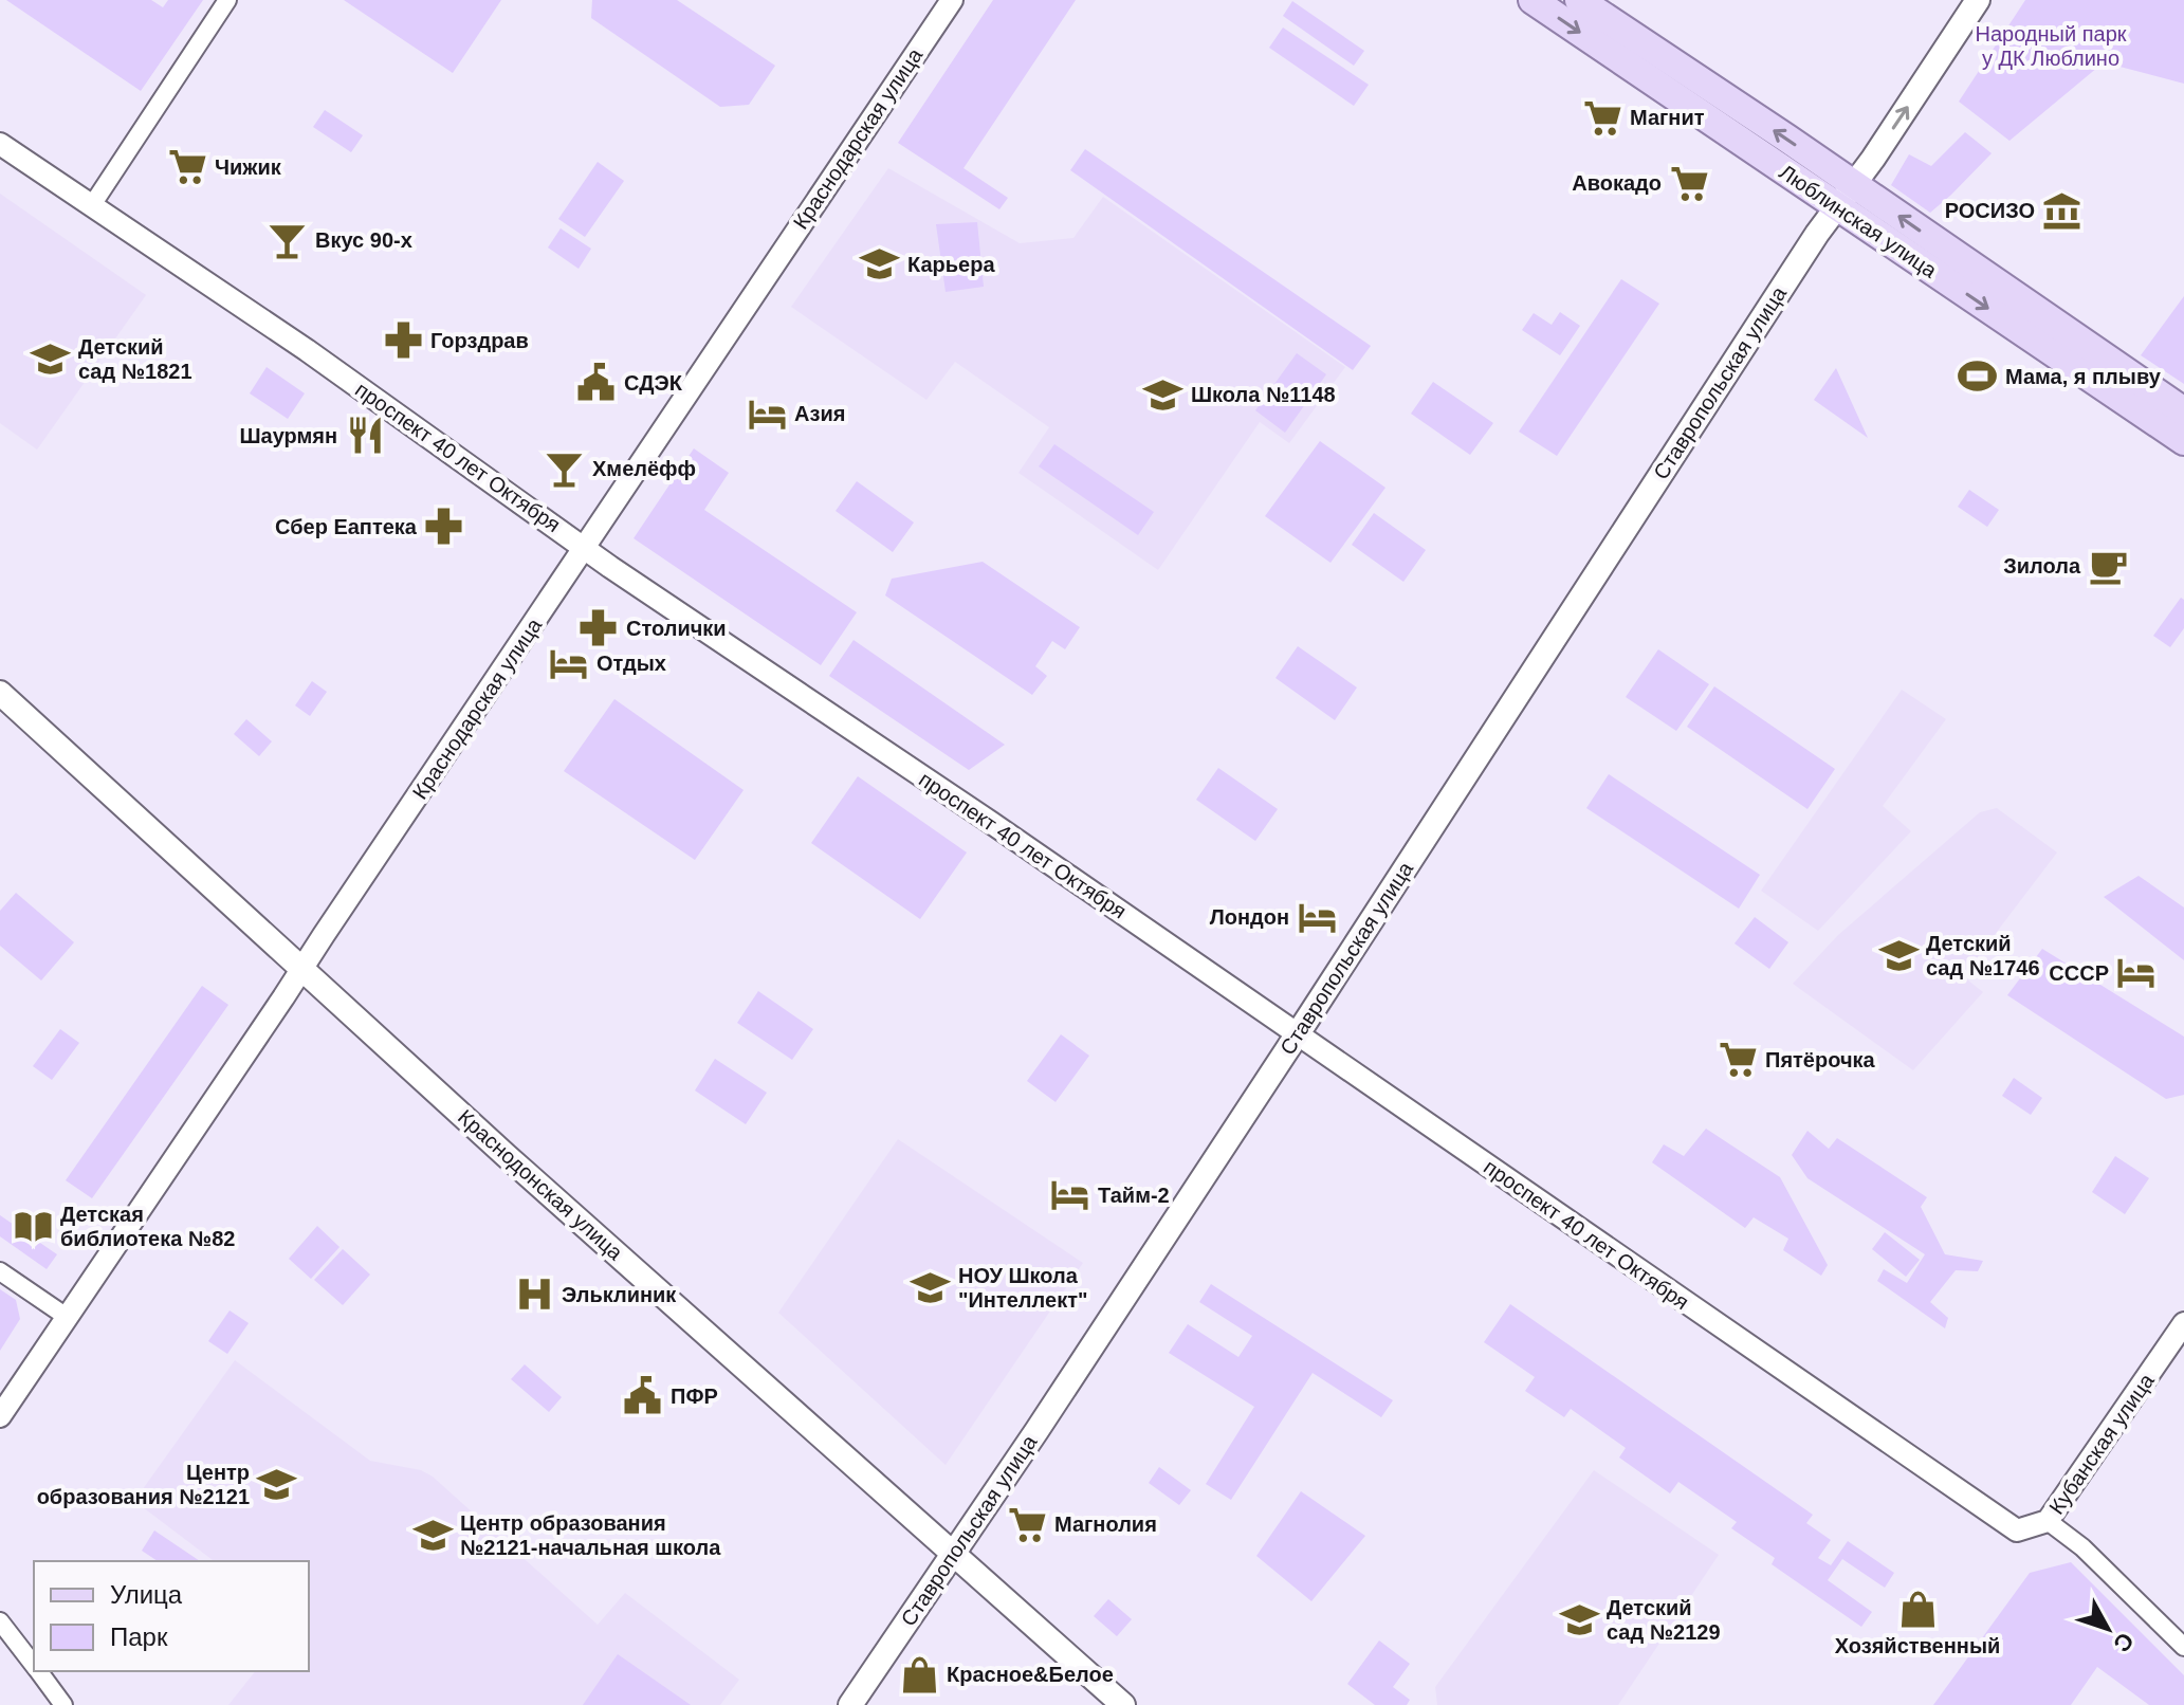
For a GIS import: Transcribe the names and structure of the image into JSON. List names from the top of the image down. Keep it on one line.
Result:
{"streets":{"main road":["Люблинская улица","Ставропольская улица","Краснодонская улица"],"street":["Краснодарская улица","проспект 40 лет Октября","Кубанская улица"]},"crossings":[["Краснодарская улица","проспект 40 лет Октября"],["Краснодарская улица","Краснодонская улица"],["Люблинская улица","Ставропольская улица"],["Ставропольская улица","проспект 40 лет Октября"],["Ставропольская улица","Краснодонская улица"],["проспект 40 лет Октября","Кубанская улица"]],"parks":["Народный парк у ДК Люблино"],"places":{"supermarket":["Магнит","Чижик","Авокадо","Пятёрочка","Магнолия"],"museum":["РОСИЗО"],"bar":["Вкус 90-х","Хмелёфф"],"school or university":["Карьера","Детский сад №1821","Школа №1148","Детский сад №1746","НОУ Школа \"Интеллект\"","Центр образования №2121","Центр образования №2121-начальная школа","Детский сад №2129"],"pharmacy":["Горздрав","Сбер Еаптека","Столички"],"sports":["Мама, я плыву"],"public building":["СДЭК","ПФР"],"hotel":["Азия","Отдых","Лондон","СССР","Тайм-2"],"restaurant":["Шаурмян"],"cafe":["Зилола"],"library":["Детская библиотека №82"],"hospital":["Эльклиник"],"shop":["Хозяйственный","Красное&Белое"]},"legend":["Улица","Парк"],"north":"bottom right"}
